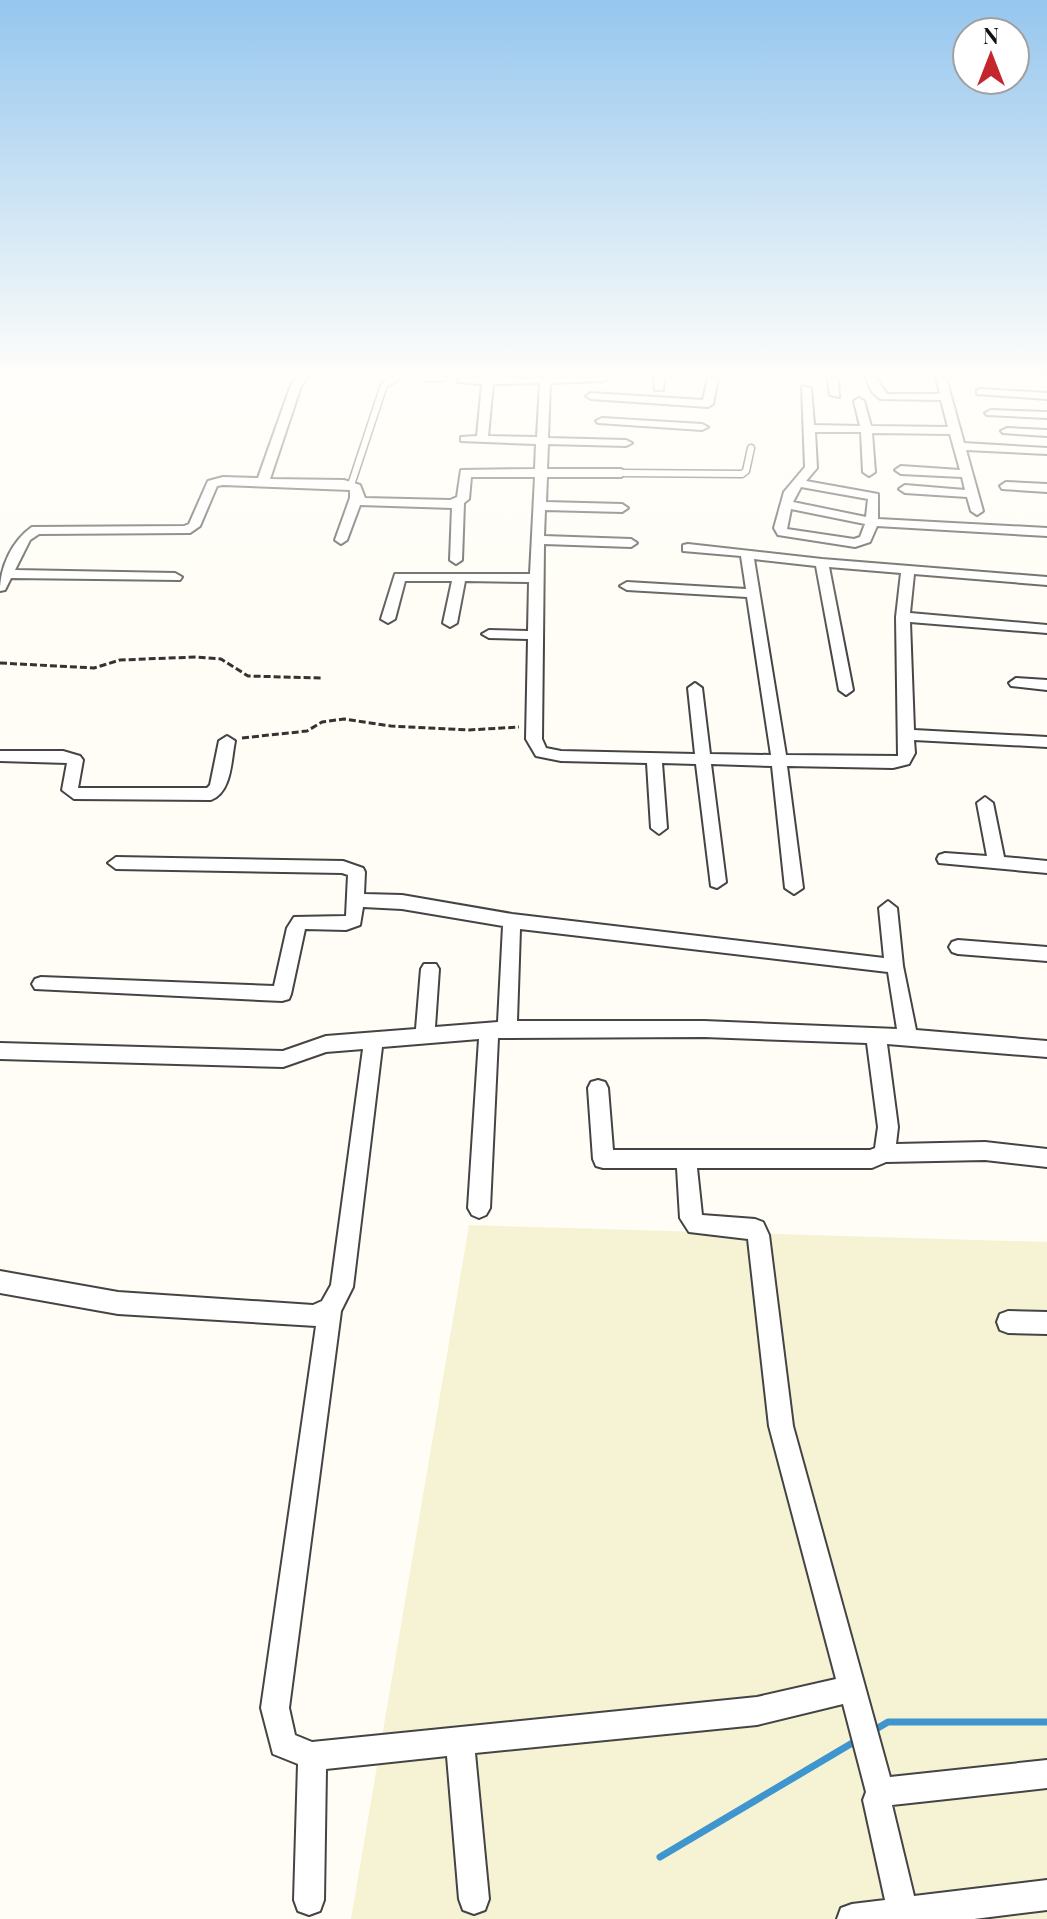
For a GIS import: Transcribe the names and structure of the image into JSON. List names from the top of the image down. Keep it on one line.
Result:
{"north":"top"}
